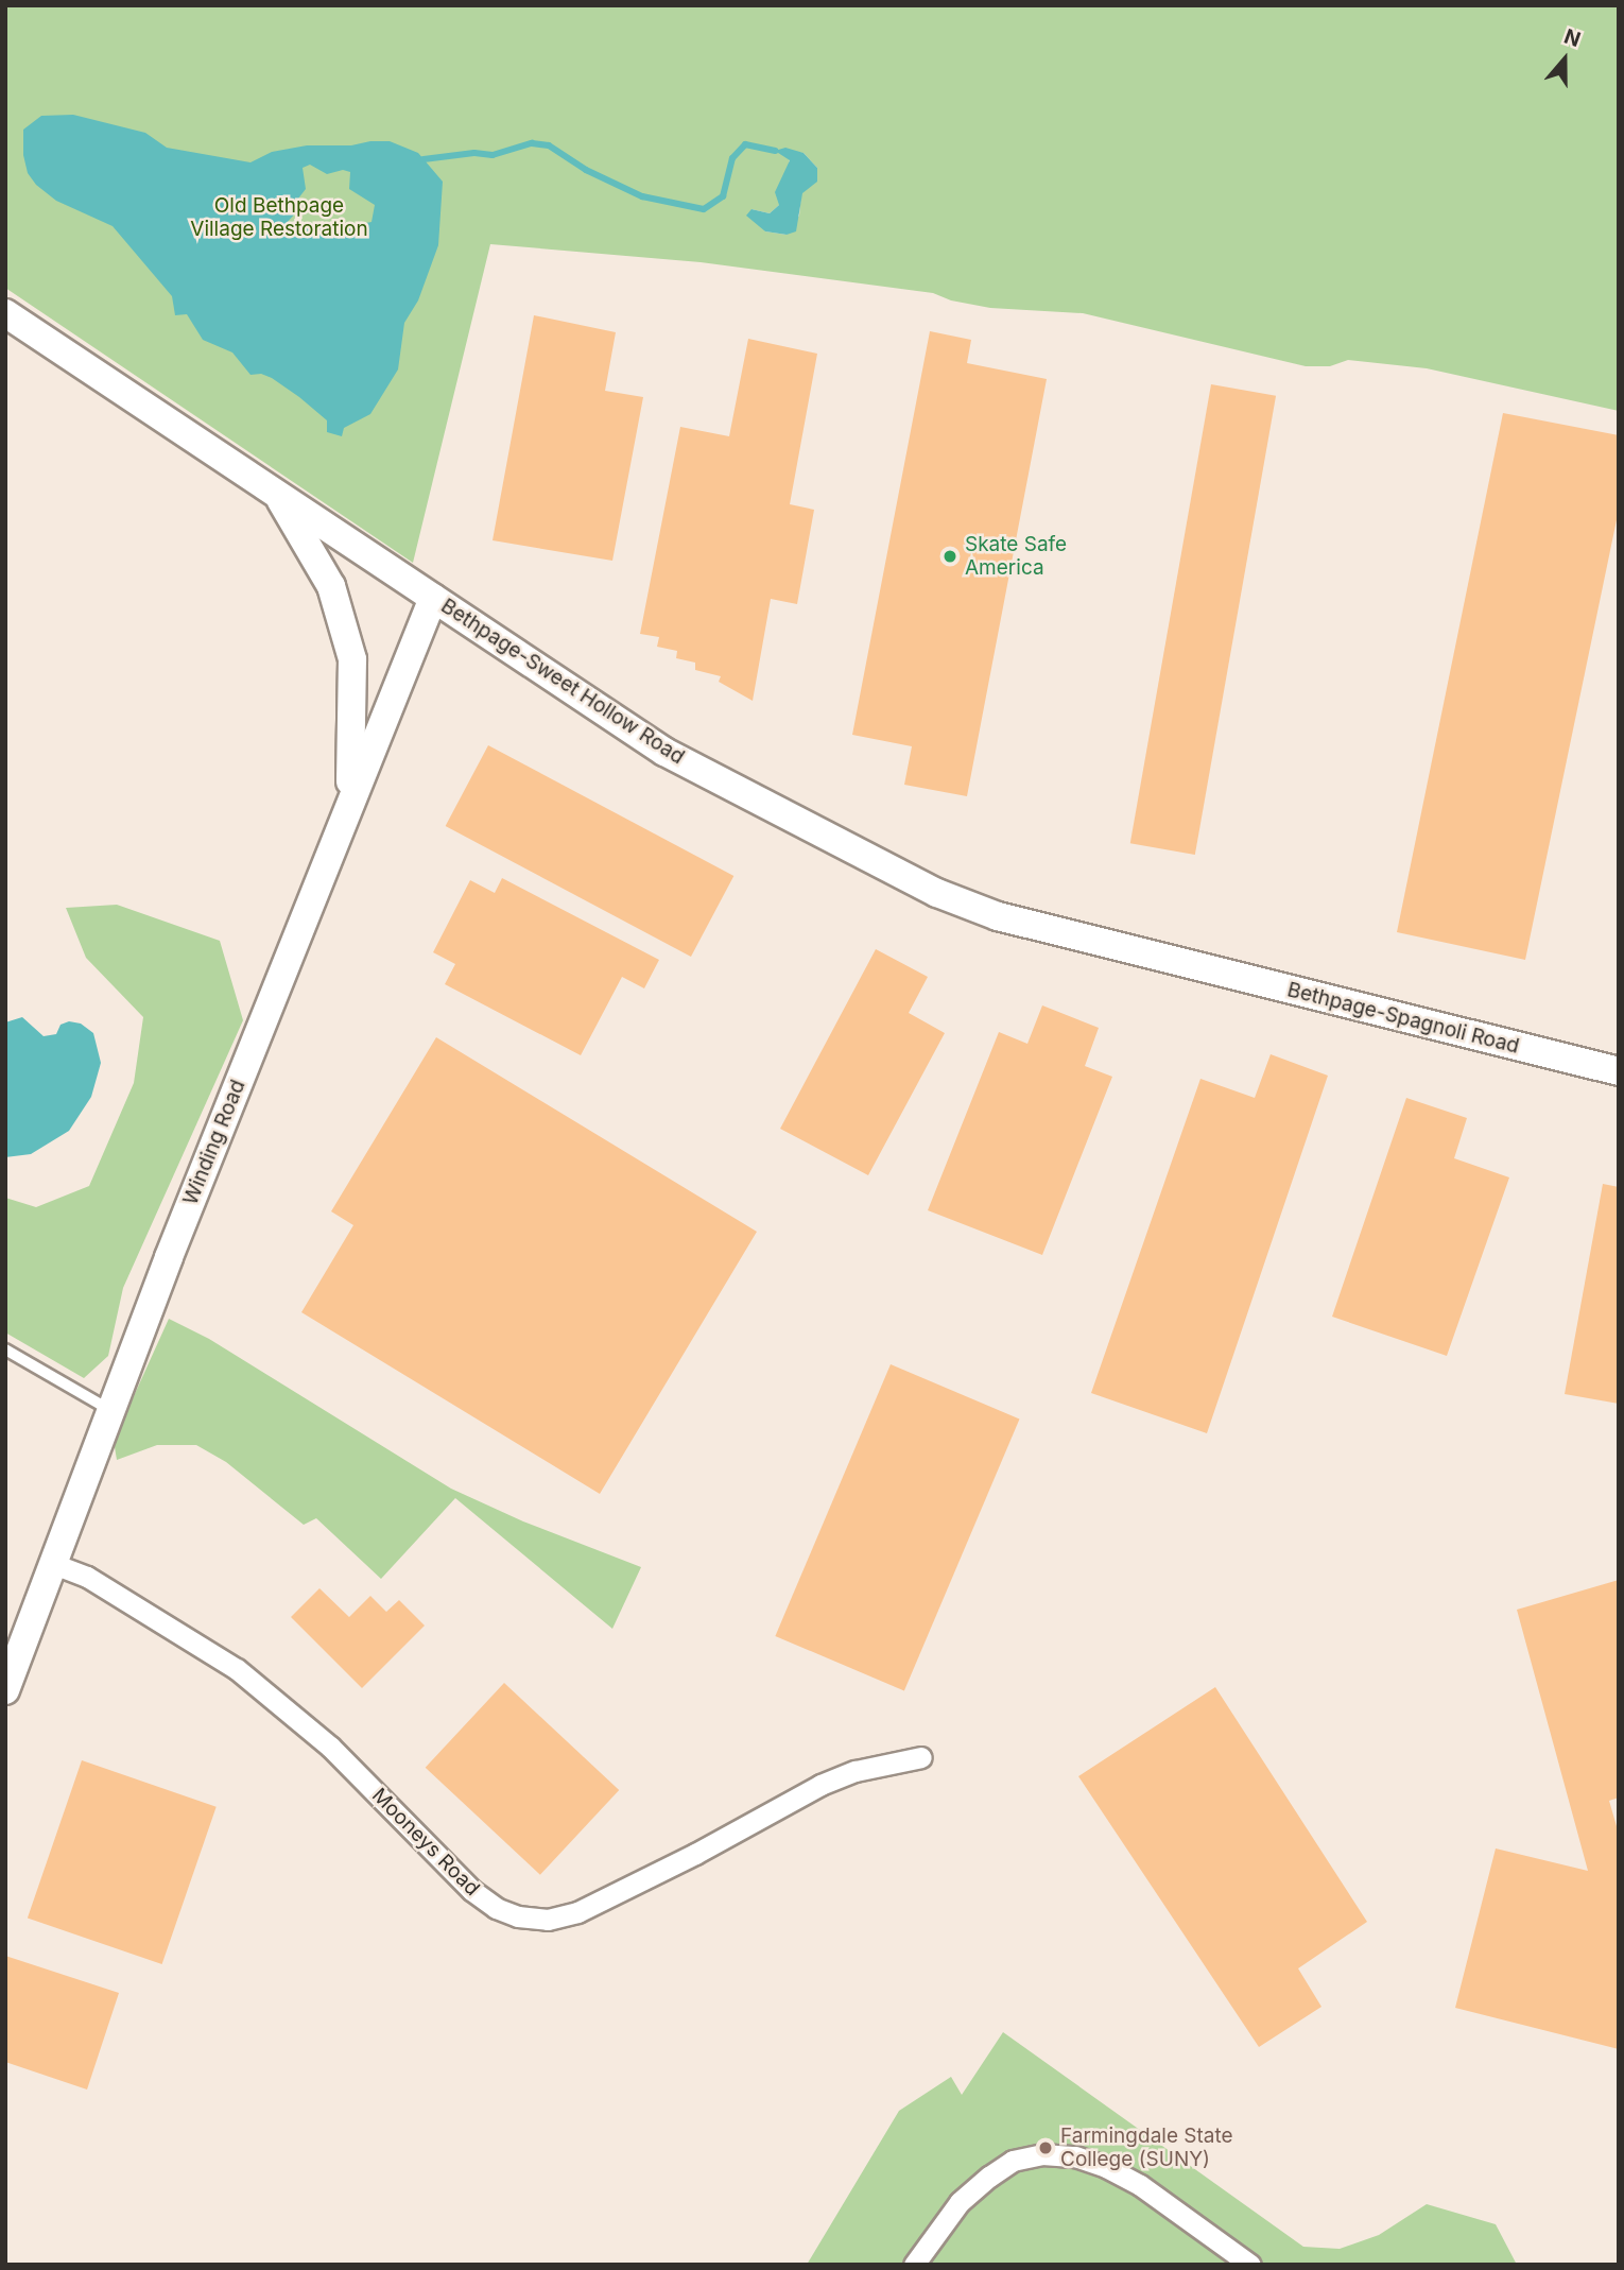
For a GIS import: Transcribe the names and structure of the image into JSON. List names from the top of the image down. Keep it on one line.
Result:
{"streets":{"main road":["Bethpage-Sweet Hollow Road","Bethpage-Spagnoli Road","Winding Road"],"street":["Mooneys Road"]},"crossings":[["Bethpage-Sweet Hollow Road","Bethpage-Spagnoli Road"],["Bethpage-Sweet Hollow Road","Winding Road"],["Winding Road","Mooneys Road"]],"parks":["Old Bethpage Village Restoration"],"places":["Skate Safe America","Farmingdale State College (SUNY)"],"north":"top"}
